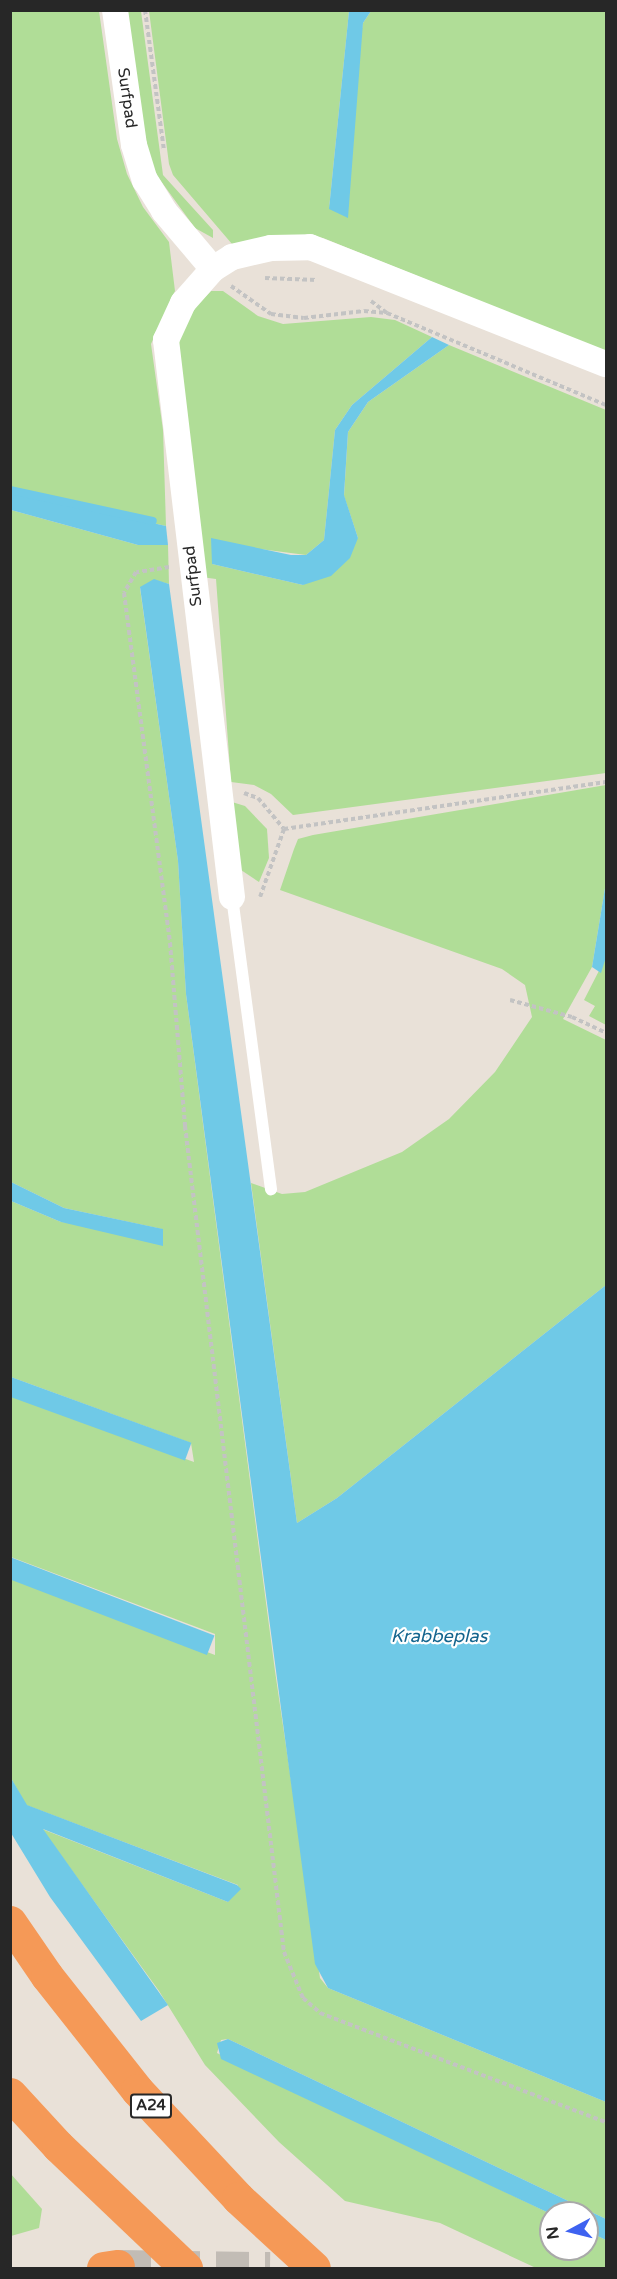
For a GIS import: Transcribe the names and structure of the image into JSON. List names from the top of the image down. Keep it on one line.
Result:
{"streets":{"highway":["A24"],"street":["Surfpad"]},"water":["Krabbeplas"],"north":"left"}
